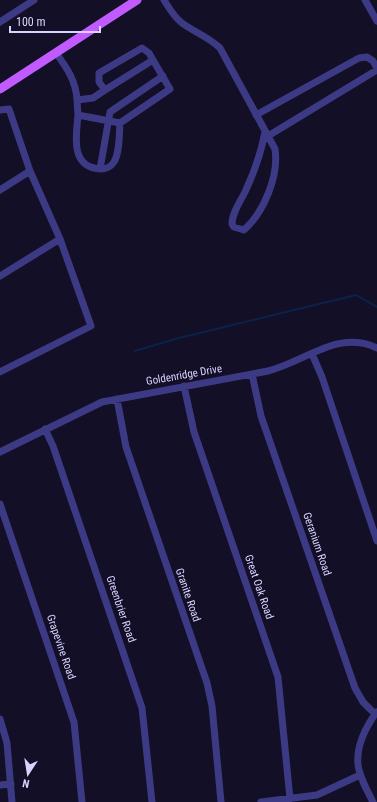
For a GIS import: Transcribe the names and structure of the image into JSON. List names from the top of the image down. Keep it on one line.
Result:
{"streets":{"street":["Goldenridge Drive","Geranium Road","Great Oak Road","Granite Road","Greenbrier Road","Grapevine Road"]},"crossings":[["Goldenridge Drive","Geranium Road"],["Goldenridge Drive","Great Oak Road"],["Goldenridge Drive","Granite Road"],["Goldenridge Drive","Greenbrier Road"]],"scale_bar":"100 m","north":"bottom"}
